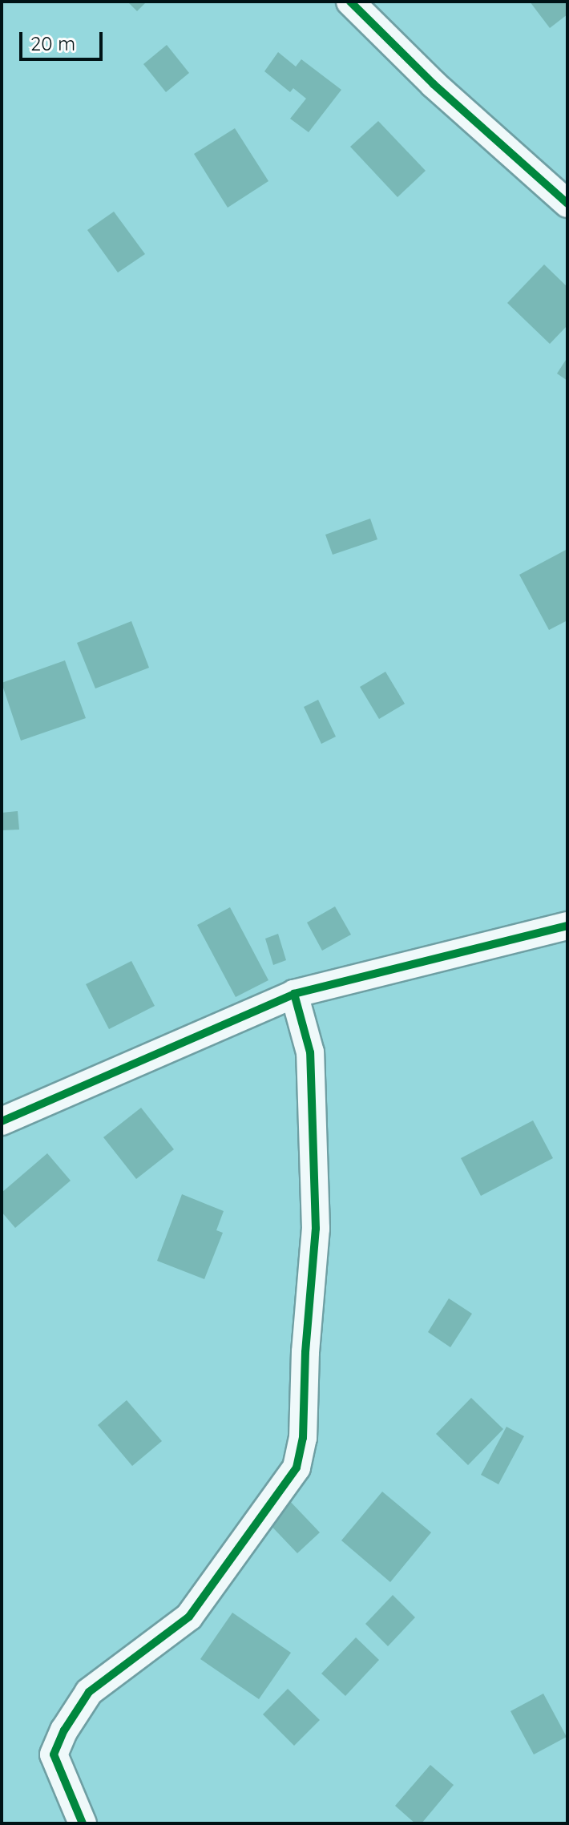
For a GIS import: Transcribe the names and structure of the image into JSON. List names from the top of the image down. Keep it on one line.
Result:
{"scale_bar":"20 m"}
